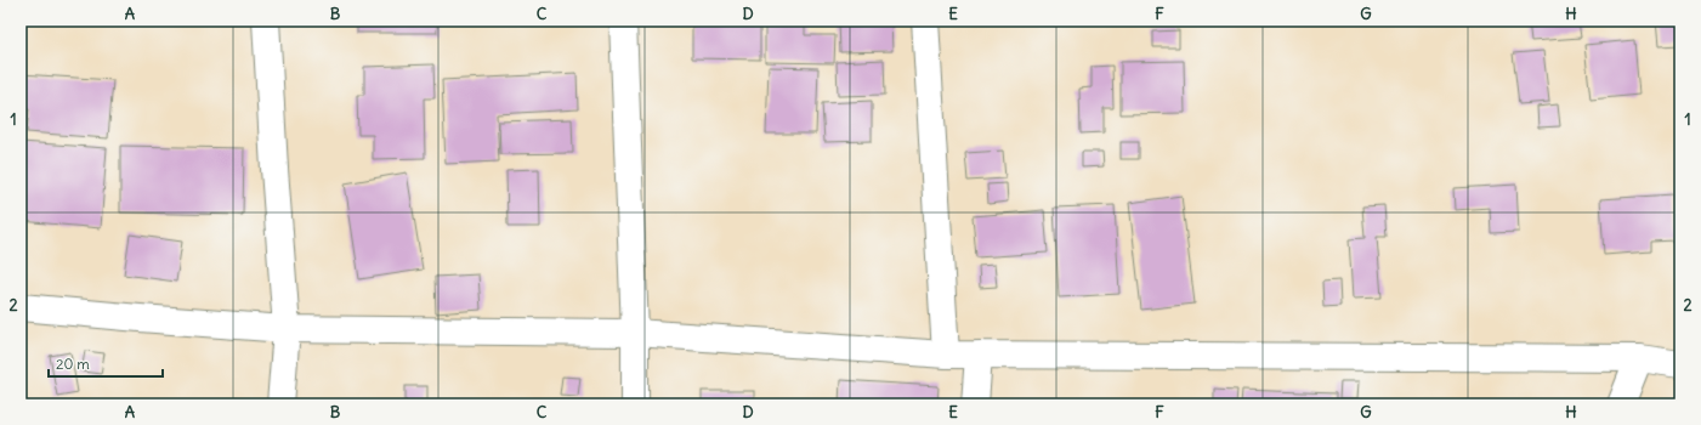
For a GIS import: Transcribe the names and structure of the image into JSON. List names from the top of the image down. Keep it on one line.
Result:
{"scale_bar":"20 m","grid":{"columns":["A","B","C","D","E","F","G","H"],"rows":["1","2"]}}
